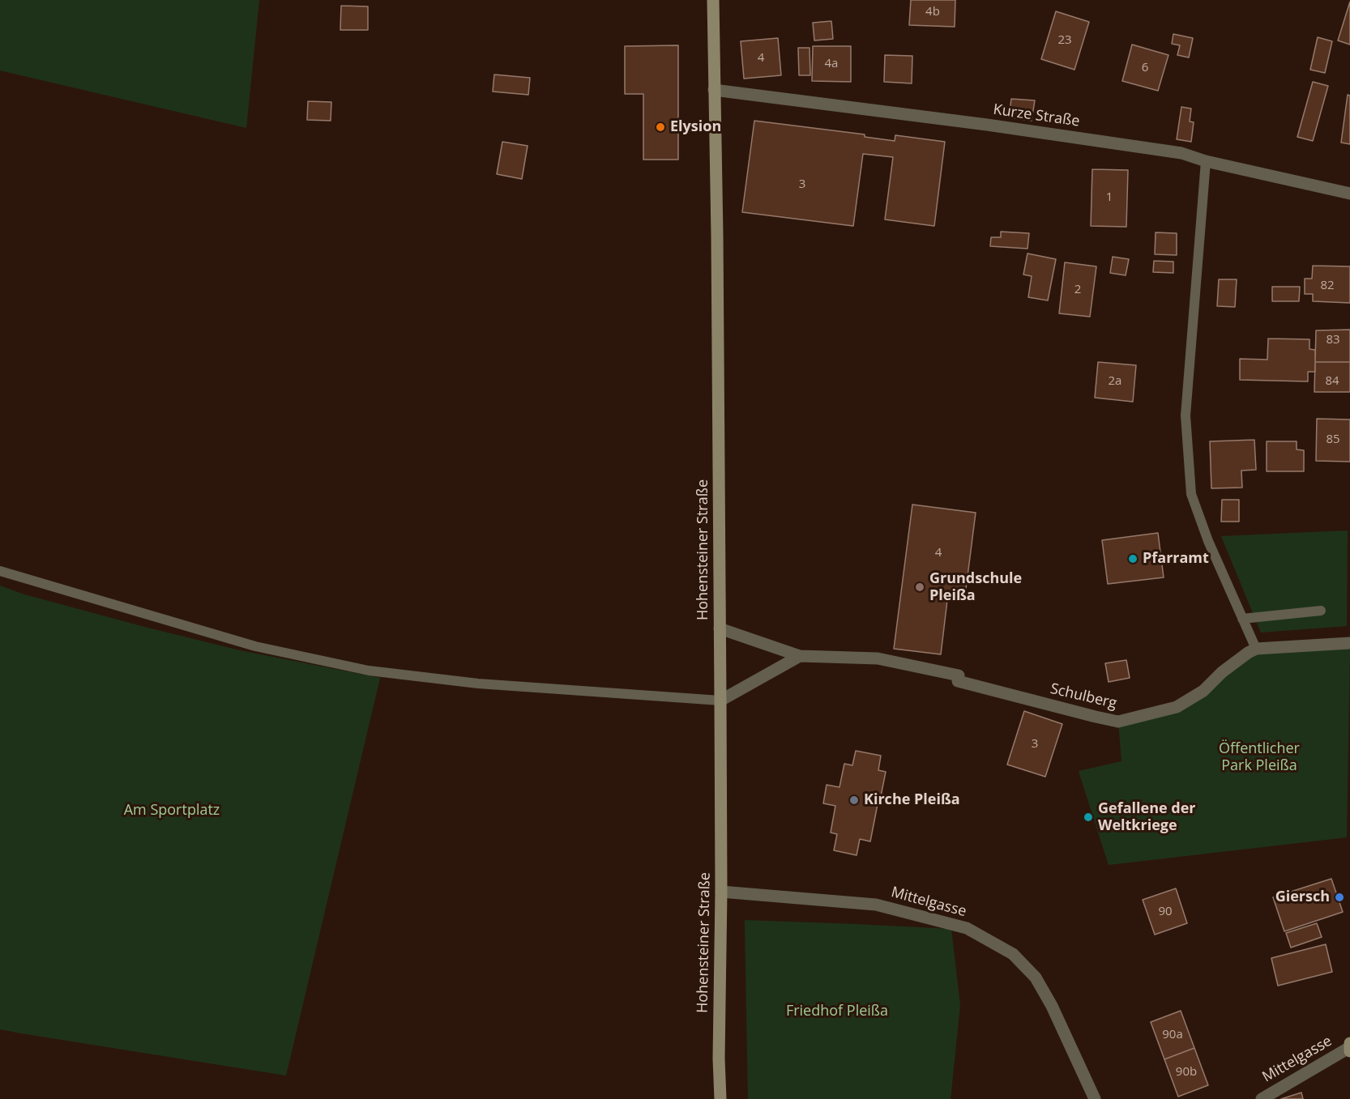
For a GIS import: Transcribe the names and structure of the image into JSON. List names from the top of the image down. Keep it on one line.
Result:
{"streets":{"main road":["Hohensteiner Straße"],"street":["Kurze Straße","Schulberg","Mittelgasse"]},"crossings":[["Kurze Straße","Hohensteiner Straße"],["Hohensteiner Straße","Schulberg"],["Hohensteiner Straße","Mittelgasse"]],"parks":["Öffentlicher Park Pleißa","Am Sportplatz","Friedhof Pleißa"],"places":["Elysion","Pfarramt","Grundschule Pleißa","Kirche Pleißa","Gefallene der Weltkriege","Giersch"],"house_numbers":["4b","23","4","4a","6","3","1","82","2","83","2a","84","85","4","3","90","90a","90b"]}
